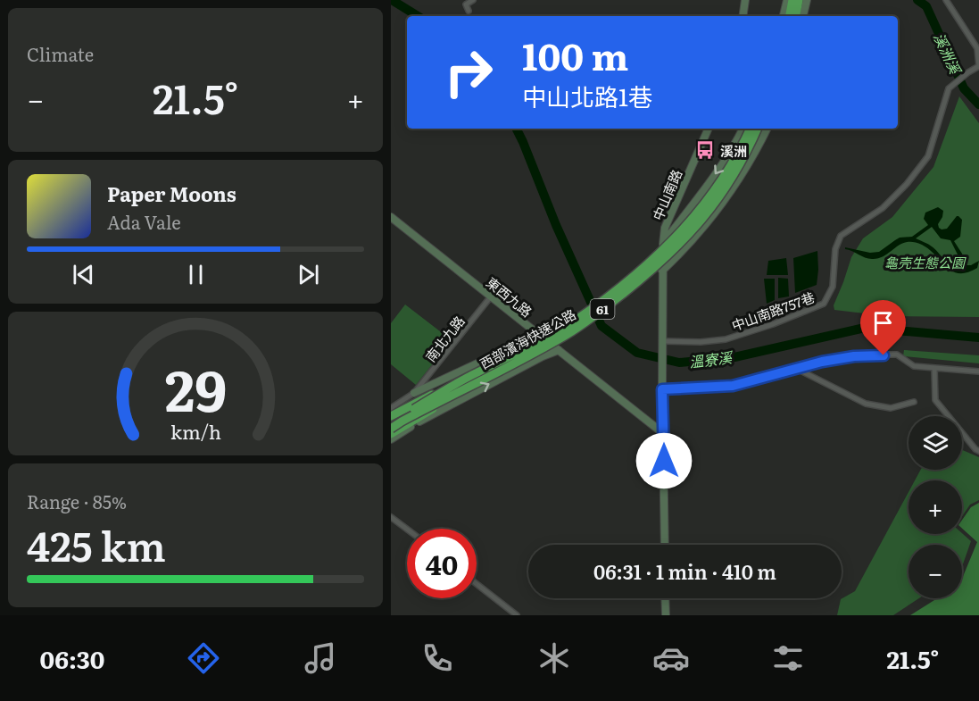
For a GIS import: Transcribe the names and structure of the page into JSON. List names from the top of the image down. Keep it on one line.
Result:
{"streets":{"highway":["61","西部濱海快速公路"],"street":["中山南路","東西九路","中山南路757巷","南北九路"]},"crossings":[["中山南路","東西九路"],["中山南路","中山南路757巷"],["東西九路","南北九路"]],"water":["溪洲溪","溫寮溪"],"parks":["龜壳生態公園"],"places":{"bus stop":["溪洲"]},"page":{"tile":["Climate",["Range · 85%","425 km"]],"turn":["100 m","中山北路1巷"],"heat":["−","21.5°","+"],"song":["Paper Moons","Ada Vale"],"map_buttons":["+","−"],"limit":"40","trip":"06:31 · 1 min · 410 m","tabs":["06:30","21.5°"],"gauge":["29","km/h"]}}
